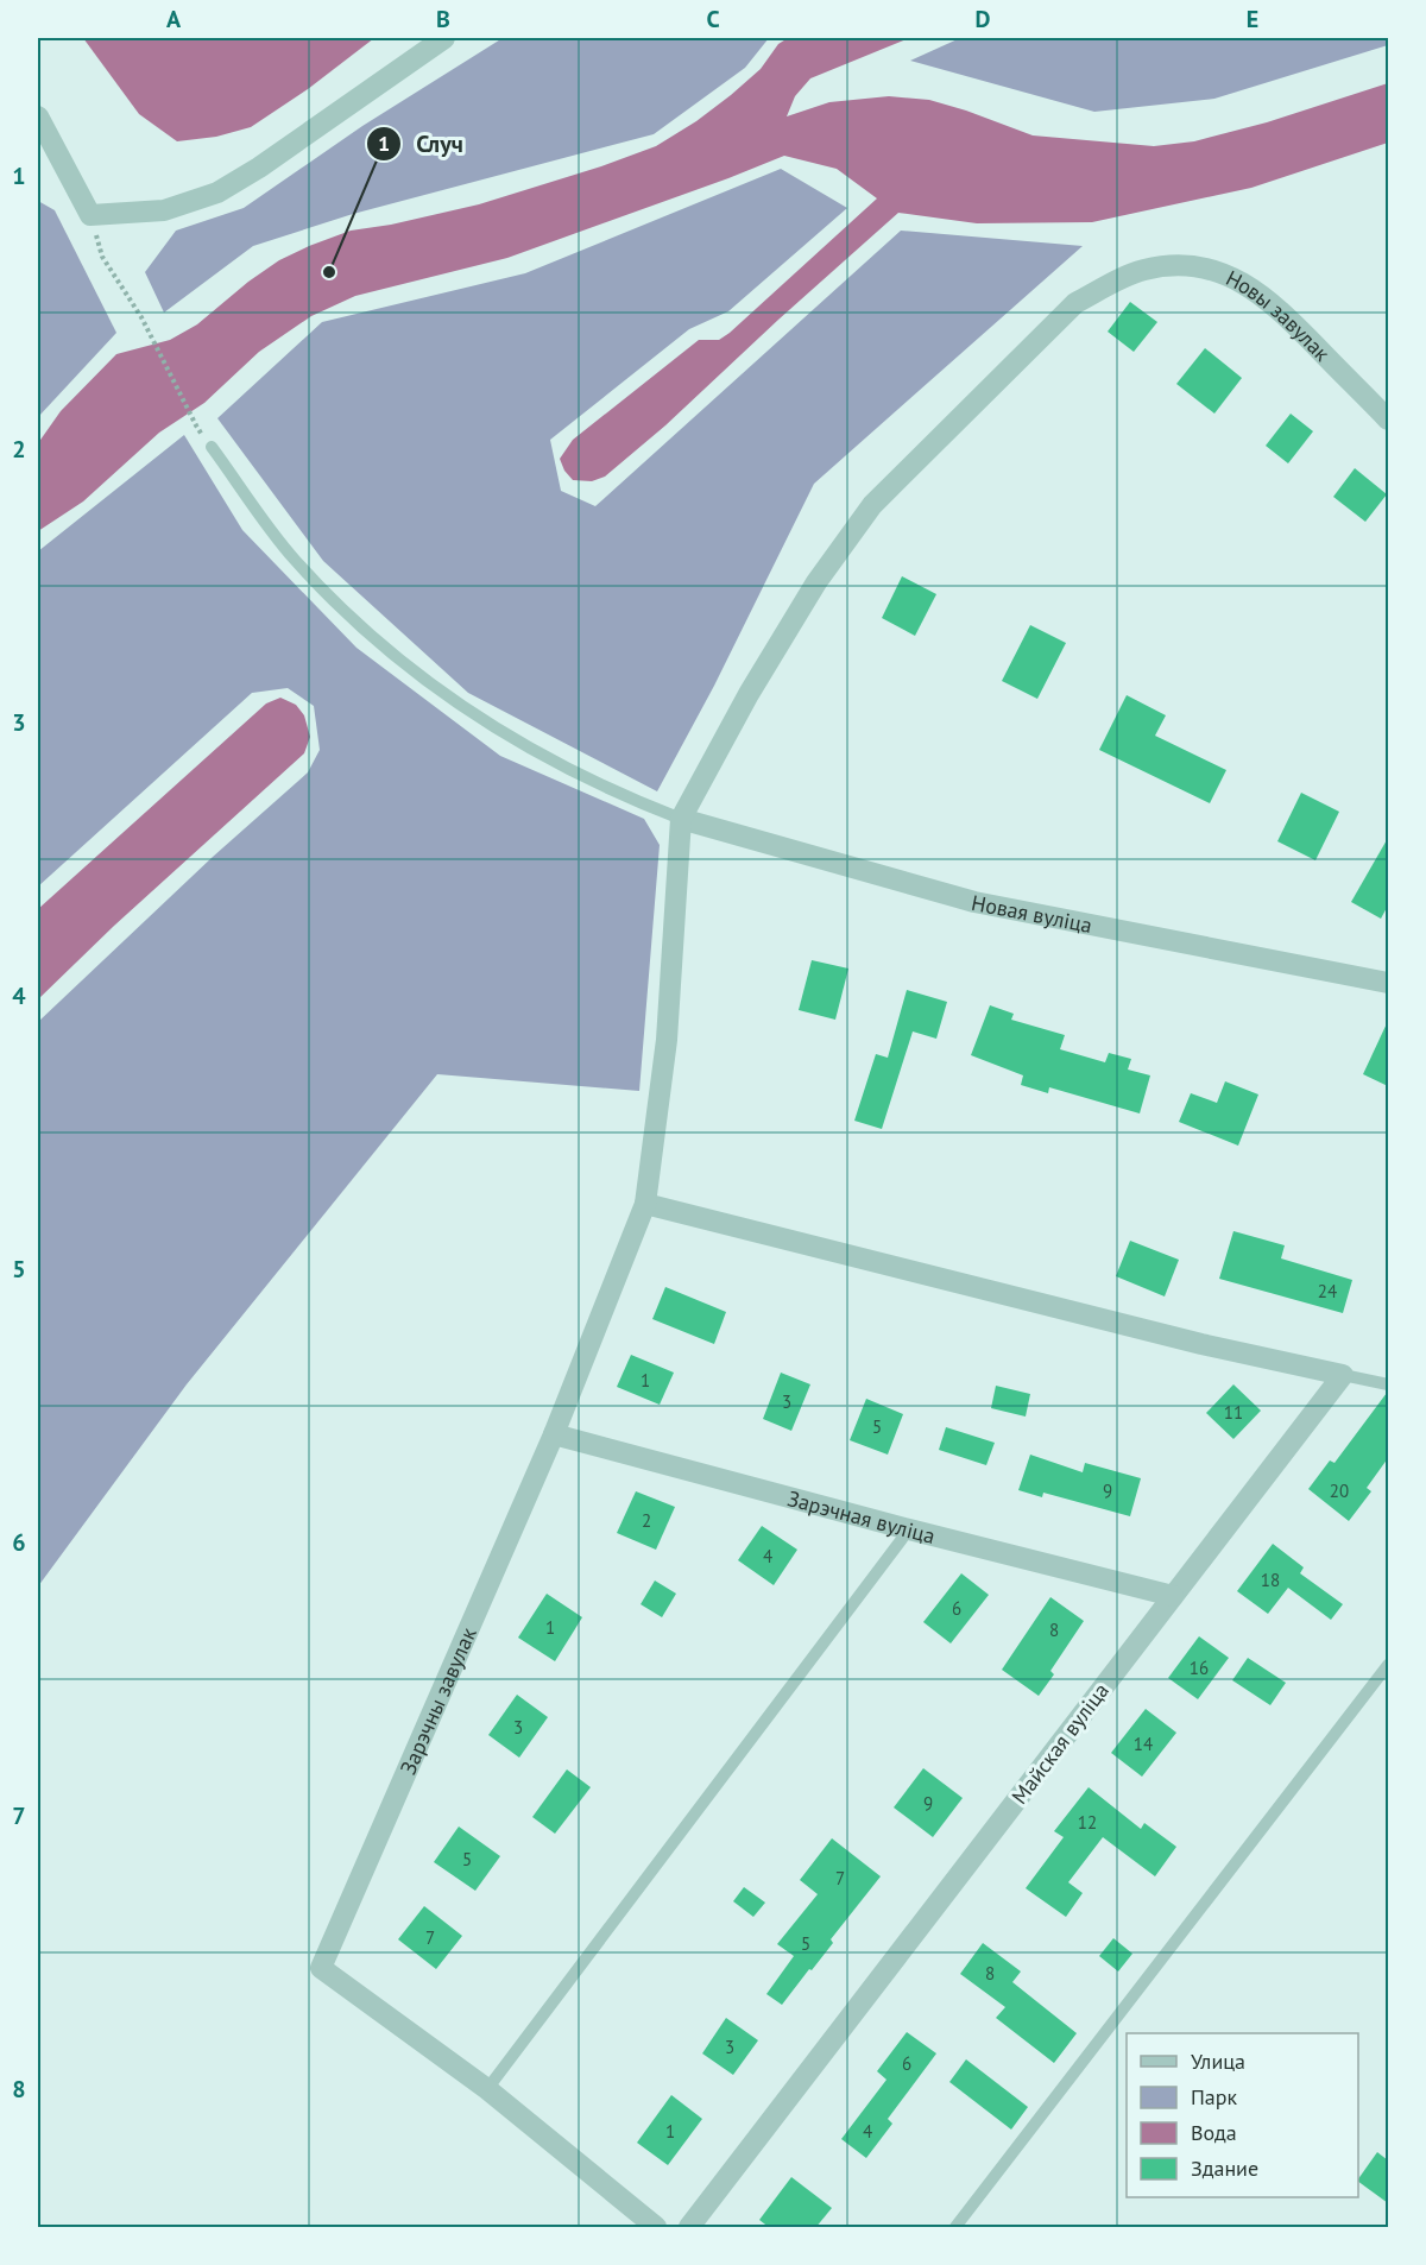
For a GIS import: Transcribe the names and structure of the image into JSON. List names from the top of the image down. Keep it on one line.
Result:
{"streets":{"street":["Новы завулак","Новая вуліца","Зарэчная вуліца","Зарэчны завулак","Майская вуліца"]},"crossings":[["Новы завулак","Новая вуліца"],["Новы завулак","Зарэчны завулак"],["Новая вуліца","Зарэчны завулак"],["Зарэчная вуліца","Зарэчны завулак"],["Зарэчная вуліца","Майская вуліца"]],"places":["Случ"],"house_numbers":["24","1","3","11","5","9","20","2","4","18","6","1","8","16","3","14","9","12","5","7","7","5","8","3","6","1","4"],"legend":["Улица","Парк","Вода","Здание"],"grid":{"columns":["A","B","C","D","E"],"rows":["1","2","3","4","5","6","7","8"]}}
